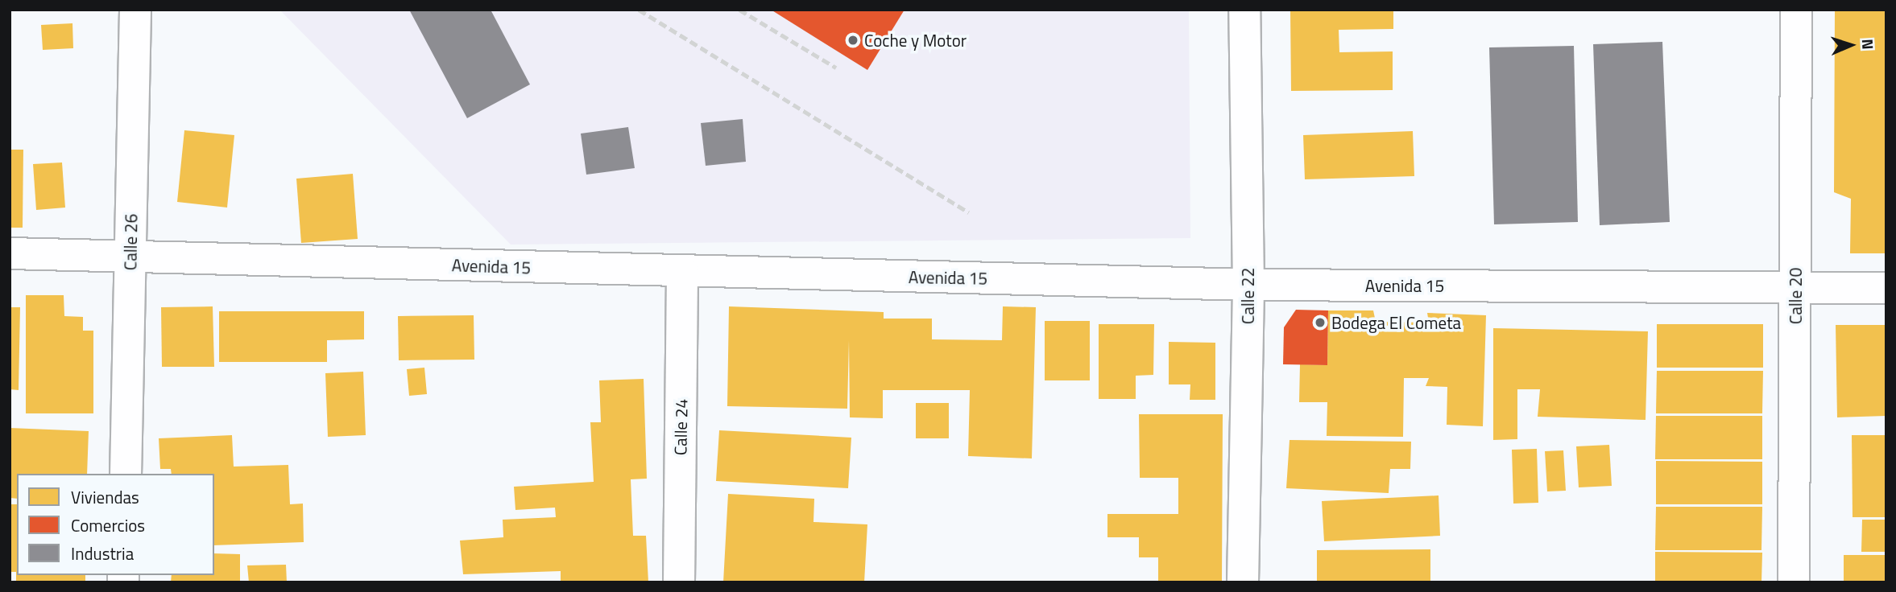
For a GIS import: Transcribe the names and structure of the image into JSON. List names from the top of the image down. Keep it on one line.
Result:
{"streets":{"street":["Calle 26","Avenida 15","Calle 22","Calle 20","Calle 24"]},"crossings":[["Calle 26","Avenida 15"],["Avenida 15","Calle 22"],["Avenida 15","Calle 20"],["Avenida 15","Calle 24"]],"places":["Coche y Motor","Bodega El Cometa"],"legend":["Viviendas","Comercios","Industria"],"north":"right"}
